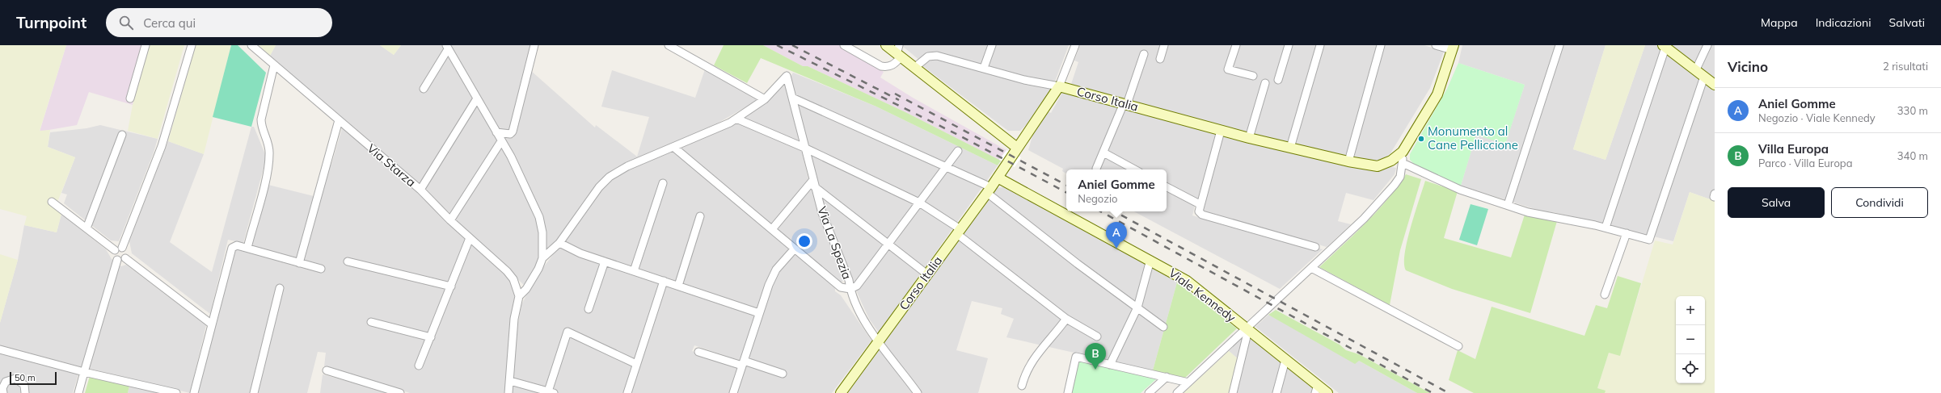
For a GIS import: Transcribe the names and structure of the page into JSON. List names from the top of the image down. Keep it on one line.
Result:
{"streets":{"street":["Corso Italia","Via Starza","Via La Spezia","Viale Kennedy"]},"crossings":[["Corso Italia","Via La Spezia"],["Corso Italia","Viale Kennedy"]],"places":["Monumento al Cane Pelliccione"],"scale_bar":"50 m","page":{"header":"Turnpoint","search":"Cerca qui","nav":["Mappa","Indicazioni","Salvati"],"heading":["Vicino","2 risultati"],"list":[{"mark":"A","name":"Aniel Gomme","note":"Negozio · Viale Kennedy","value":"330 m"},{"mark":"B","name":"Villa Europa","note":"Parco · Villa Europa","value":"340 m"}],"popup":["Aniel Gomme","Negozio"],"buttons":["Salva","Condividi"],"pins":["A","B"],"map_buttons":["+","−"],"scale":"50 m"}}
